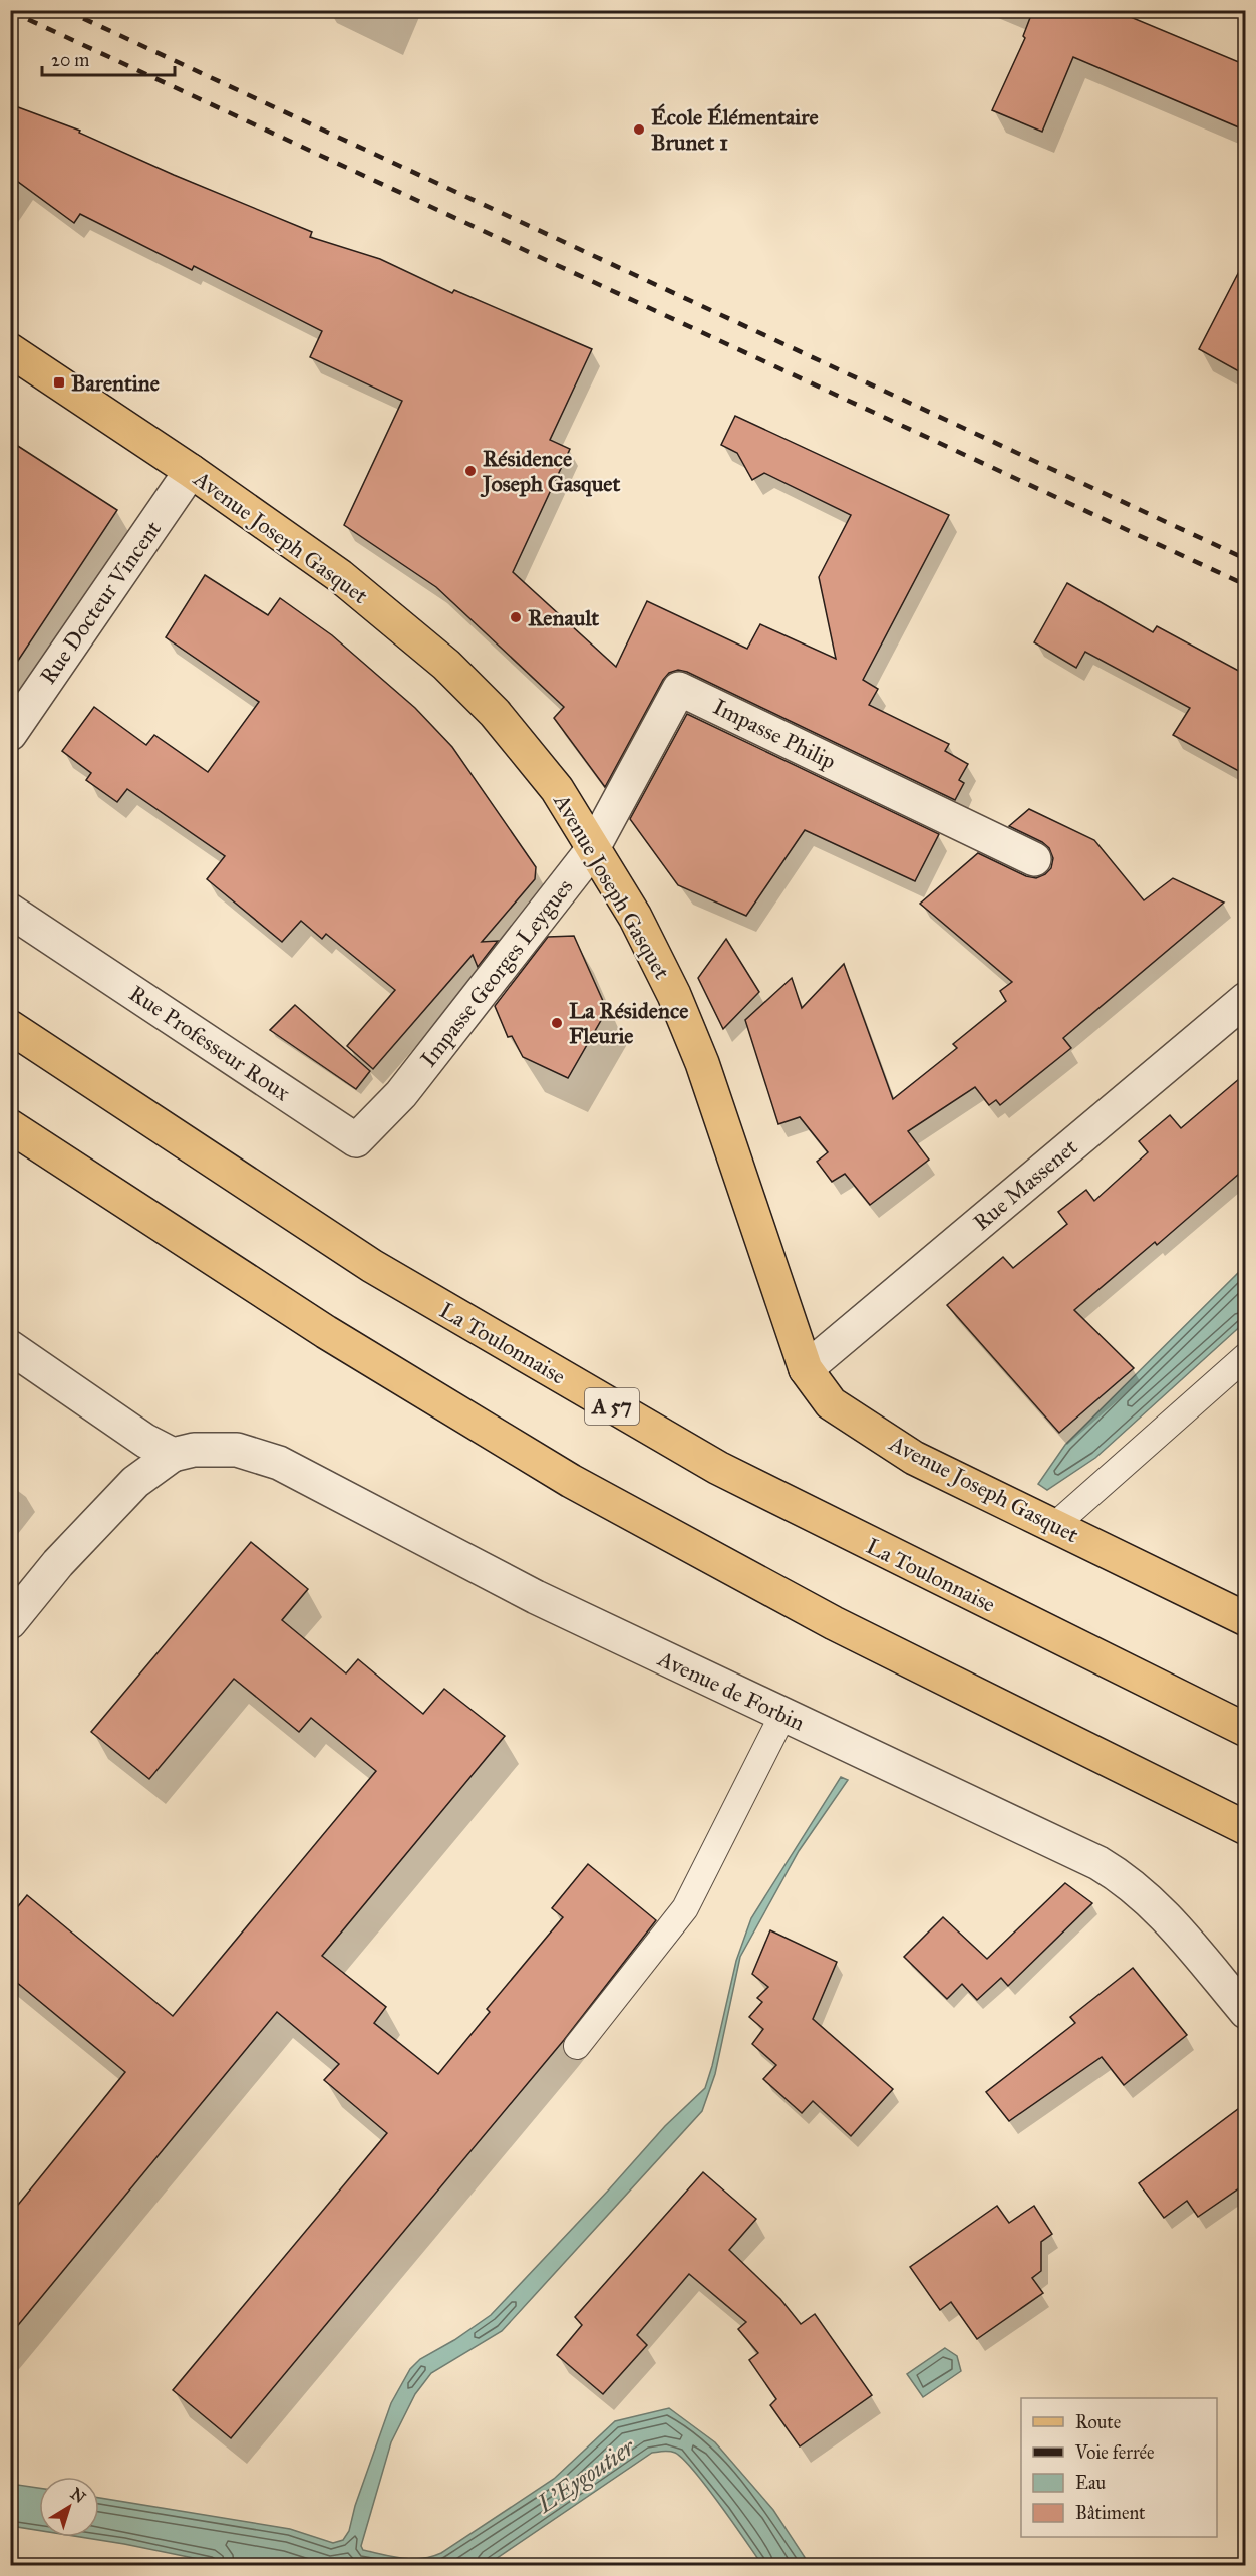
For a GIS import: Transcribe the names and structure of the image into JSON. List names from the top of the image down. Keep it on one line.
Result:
{"streets":{"main road":["Avenue Joseph Gasquet","La Toulonnaise","A 57"],"street":["Rue Docteur Vincent","Impasse Philip","Impasse Georges Leygues","Rue Professeur Roux","Rue Massenet","Avenue de Forbin"]},"crossings":[["Avenue Joseph Gasquet","Rue Docteur Vincent"],["Avenue Joseph Gasquet","Impasse Philip"],["Avenue Joseph Gasquet","Impasse Georges Leygues"],["Avenue Joseph Gasquet","Rue Massenet"],["Impasse Philip","Impasse Georges Leygues"],["Impasse Georges Leygues","Rue Professeur Roux"]],"water":["L'Eygoutier"],"places":{"other":["École Élémentaire Brunet 1","Résidence Joseph Gasquet","Renault","La Résidence Fleurie"],"transit":["Barentine"]},"legend":["Route","Voie ferrée","Eau","Bâtiment"],"scale_bar":"20 m","north":"top right"}
